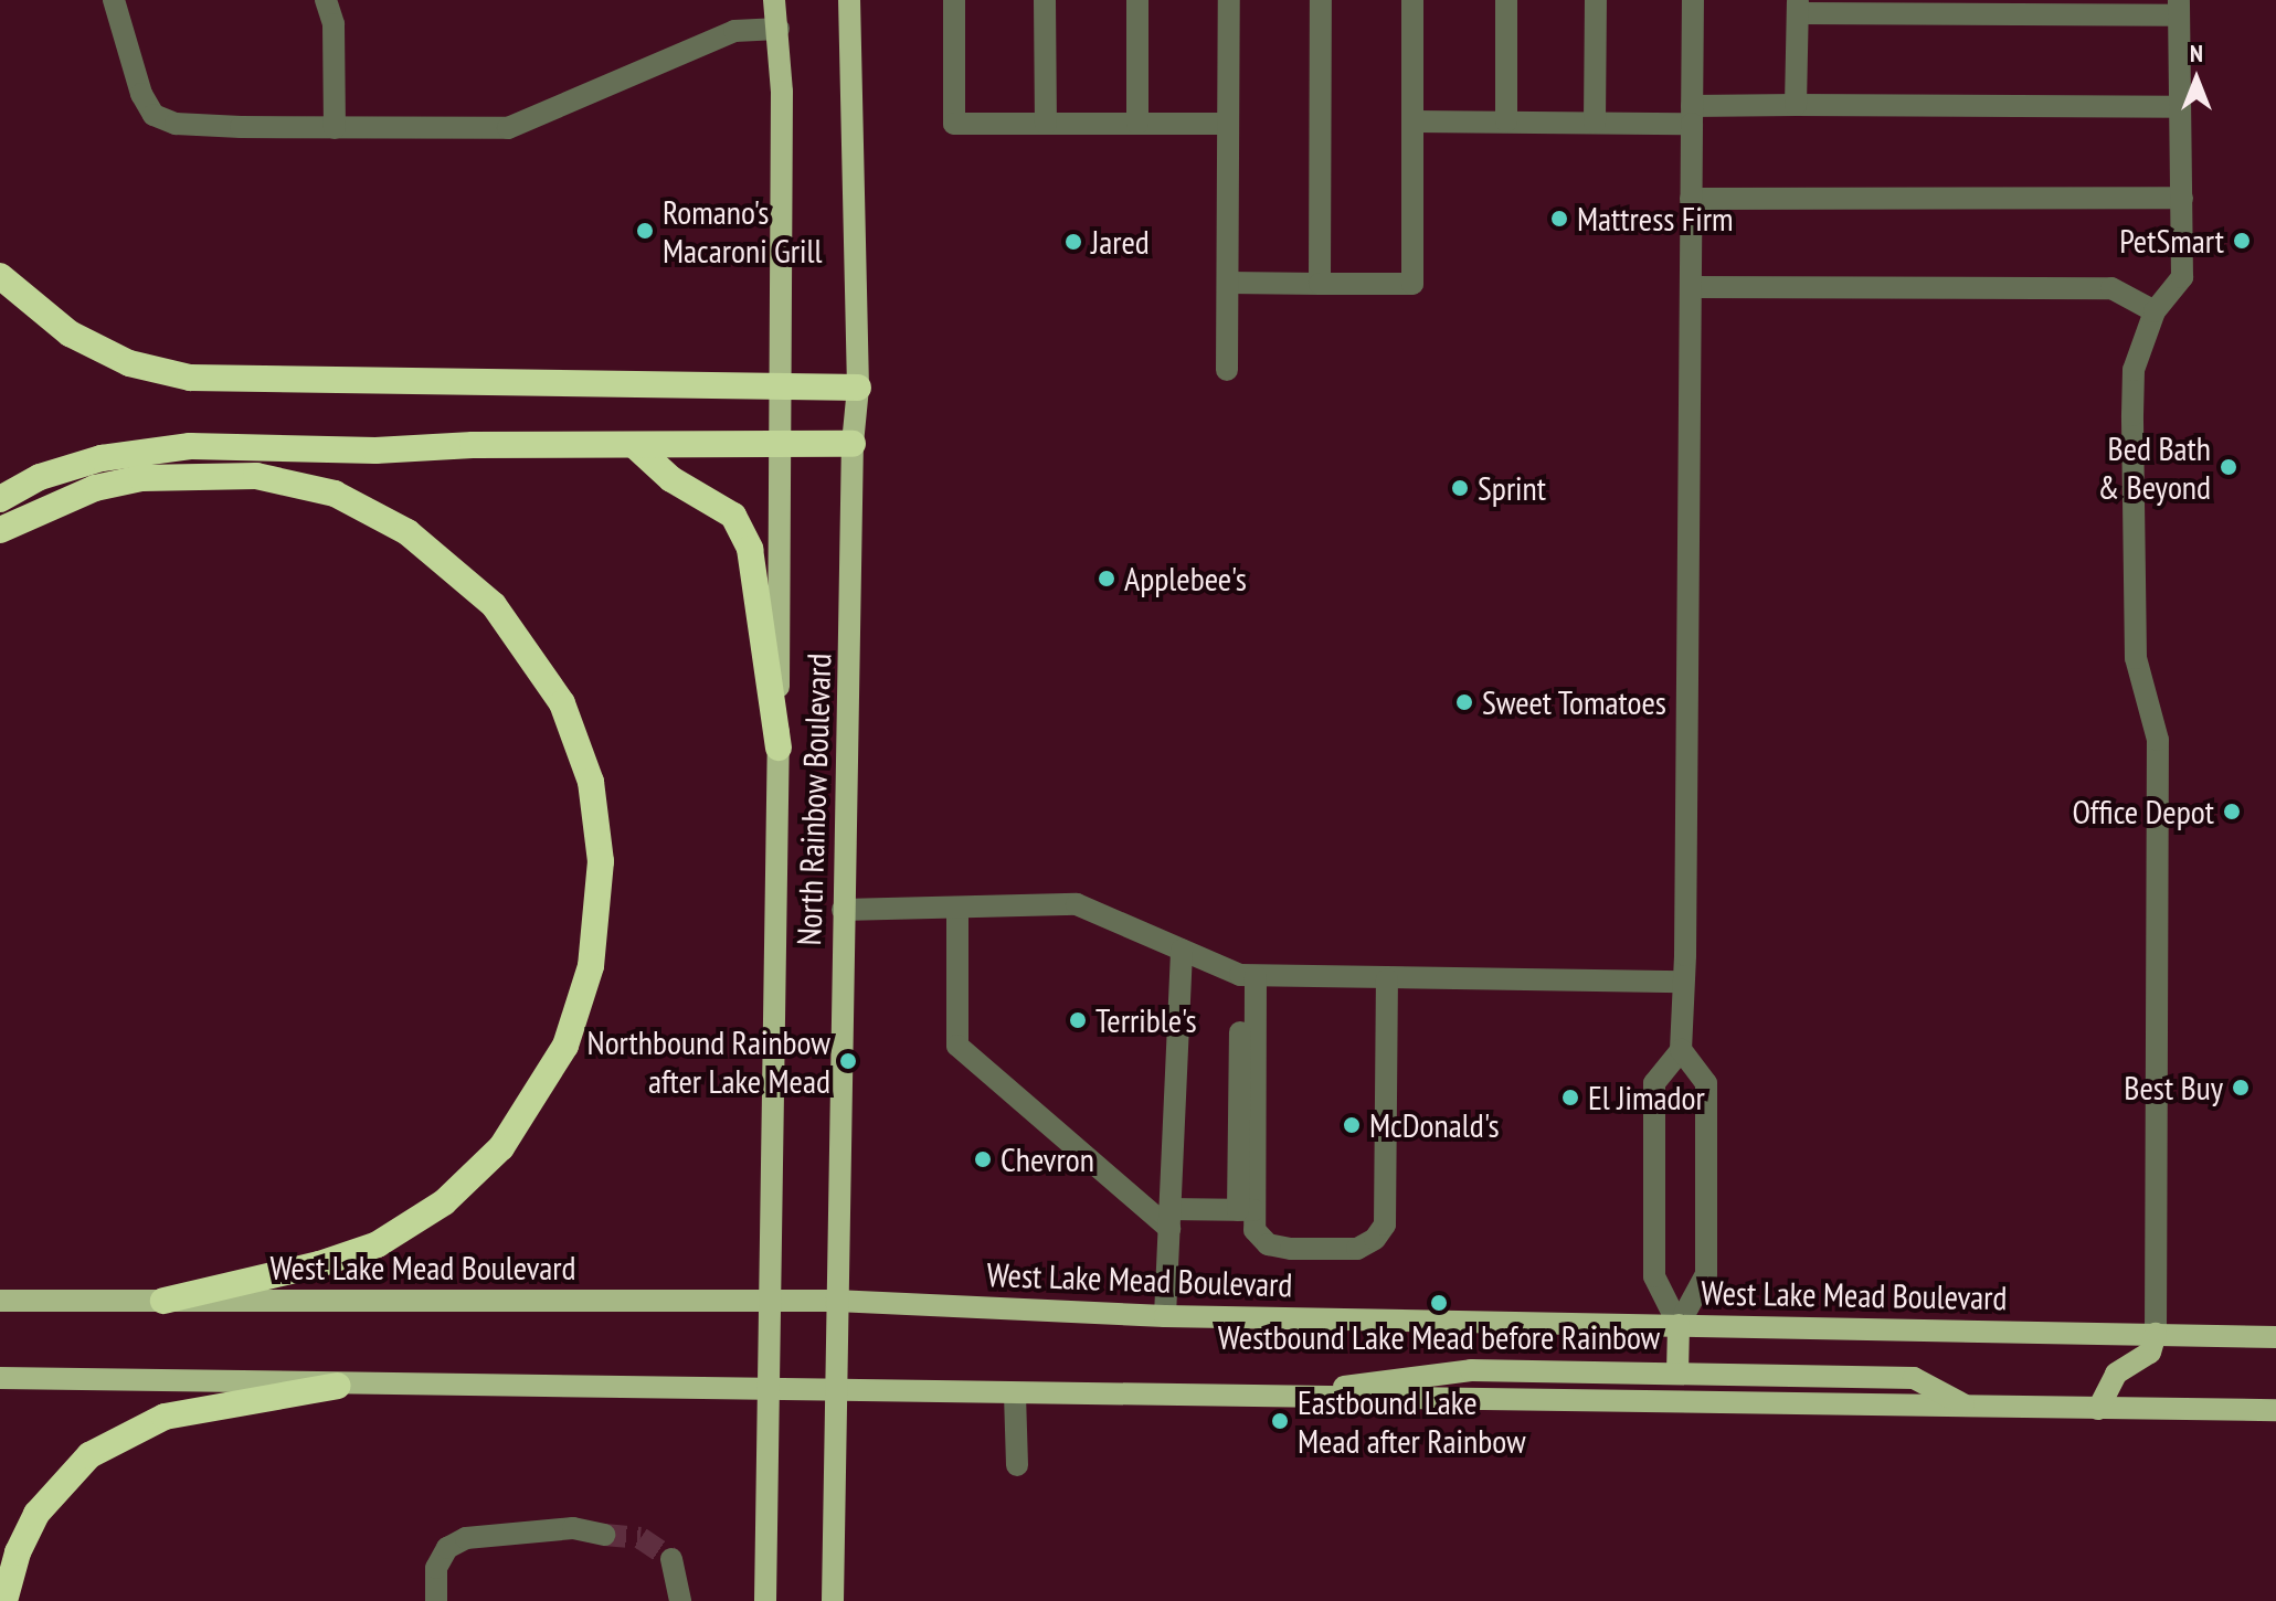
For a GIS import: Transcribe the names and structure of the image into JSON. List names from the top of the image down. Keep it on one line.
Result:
{"streets":{"main road":["North Rainbow Boulevard","West Lake Mead Boulevard"]},"crossings":[["North Rainbow Boulevard","West Lake Mead Boulevard"]],"places":["Mattress Firm","Romano's Macaroni Grill","PetSmart","Jared","Bed Bath & Beyond","Sprint","Applebee's","Sweet Tomatoes","Office Depot","Terrible's","Northbound Rainbow after Lake Mead","Best Buy","El Jimador","McDonald's","Chevron","Westbound Lake Mead before Rainbow","Eastbound Lake Mead after Rainbow"],"north":"top"}
